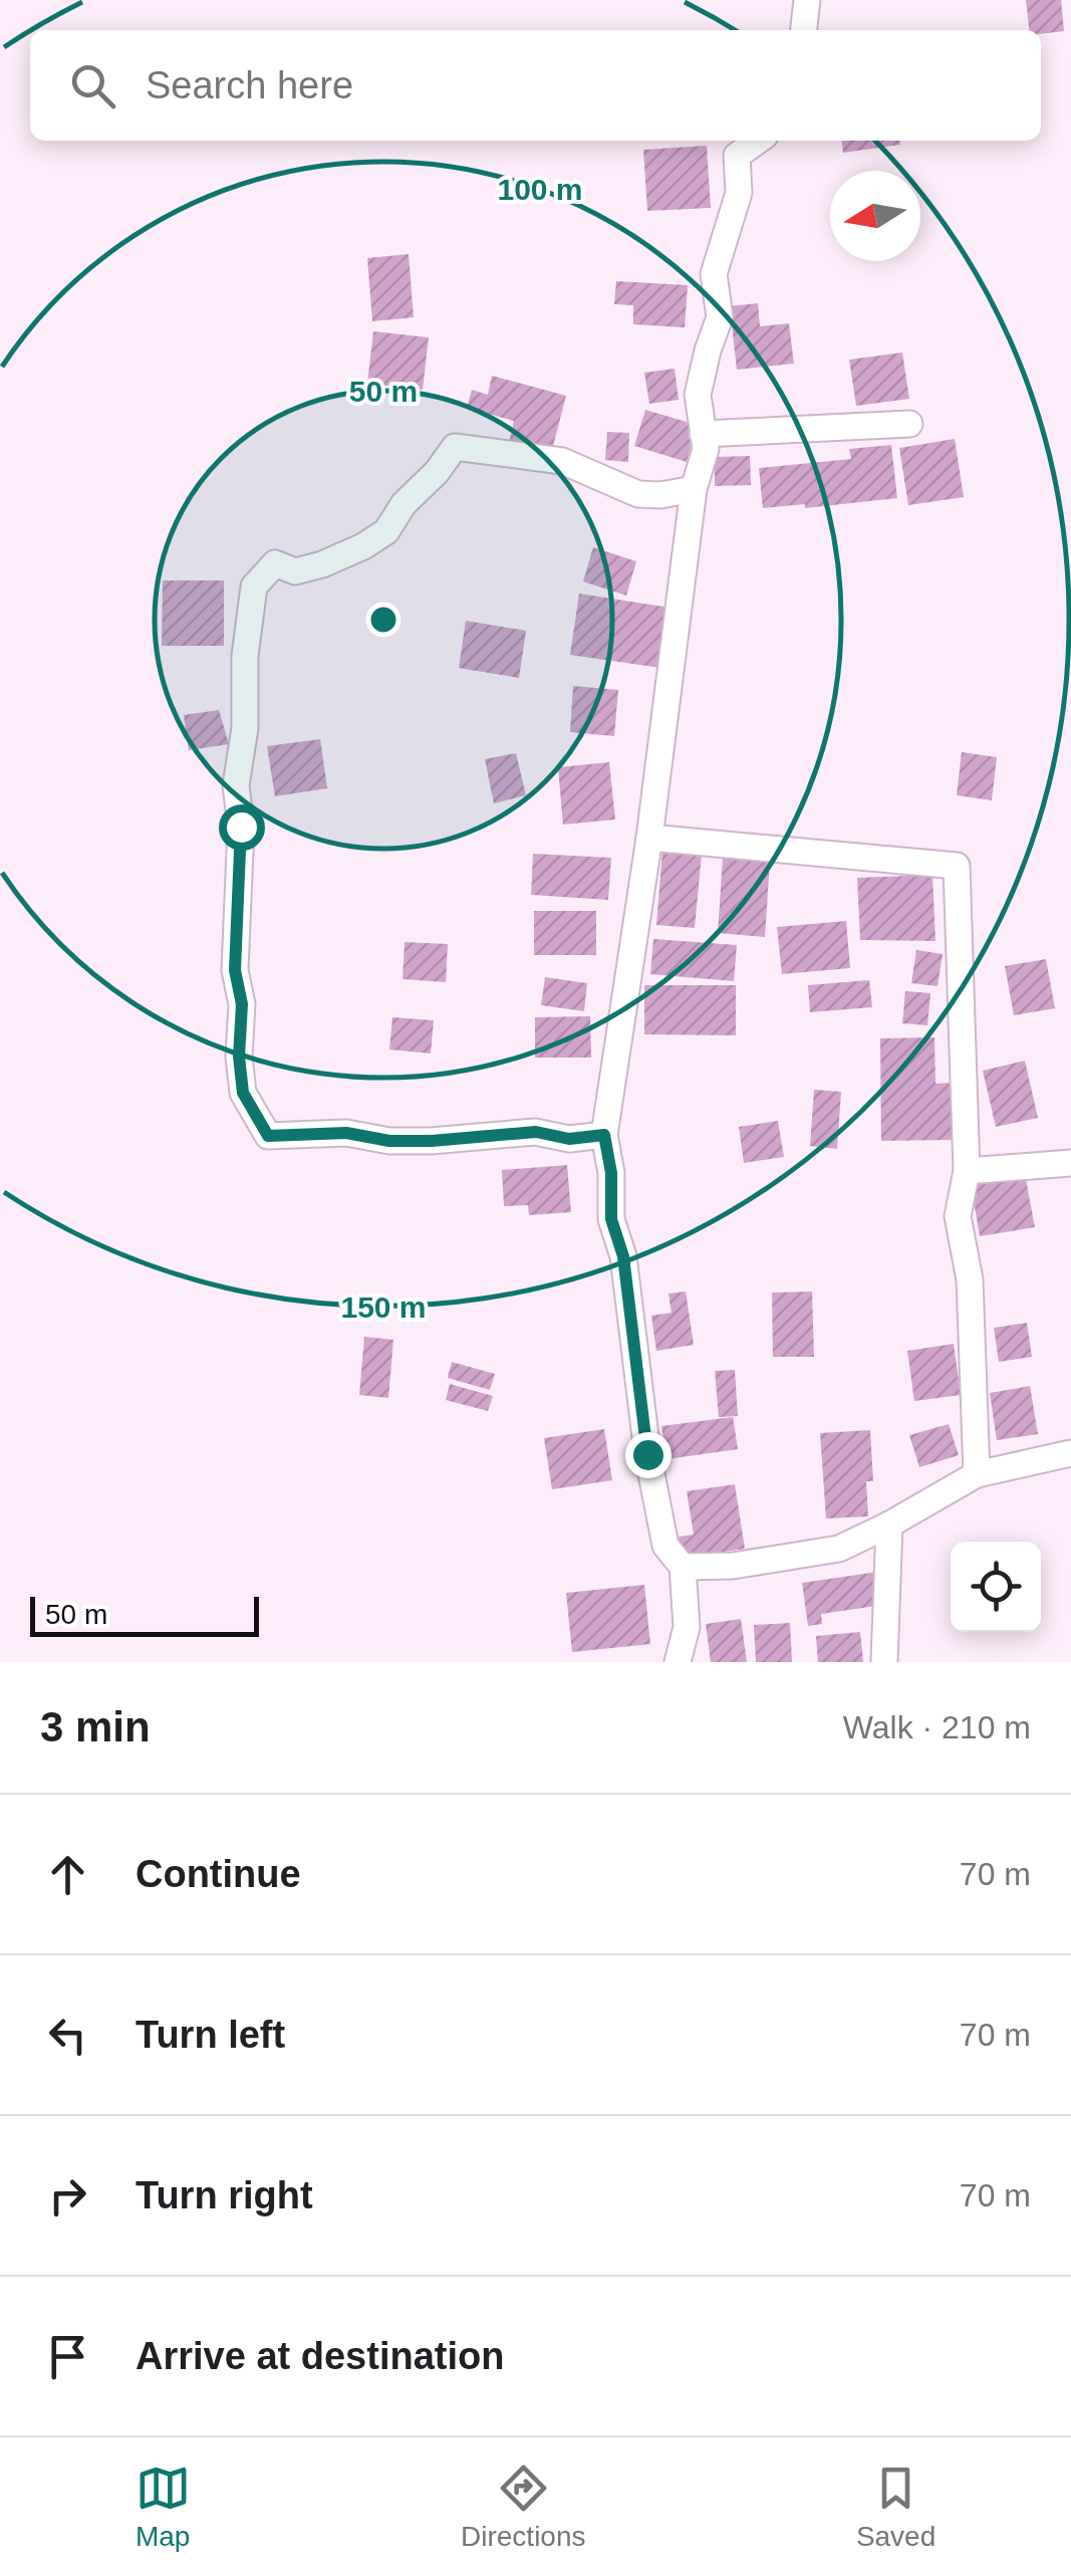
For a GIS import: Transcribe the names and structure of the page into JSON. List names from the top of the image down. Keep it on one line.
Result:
{"scale_bar":"50 m","north":"left","page":{"search":"Search here","scale":"50 m","heading":["3 min","Walk · 210 m"],"list":[["Continue","70 m"],["Turn left","70 m"],["Turn right","70 m"],"Arrive at destination"],"nav":["Map","Directions","Saved"]},"rings":["100 m","50 m","150 m"]}
